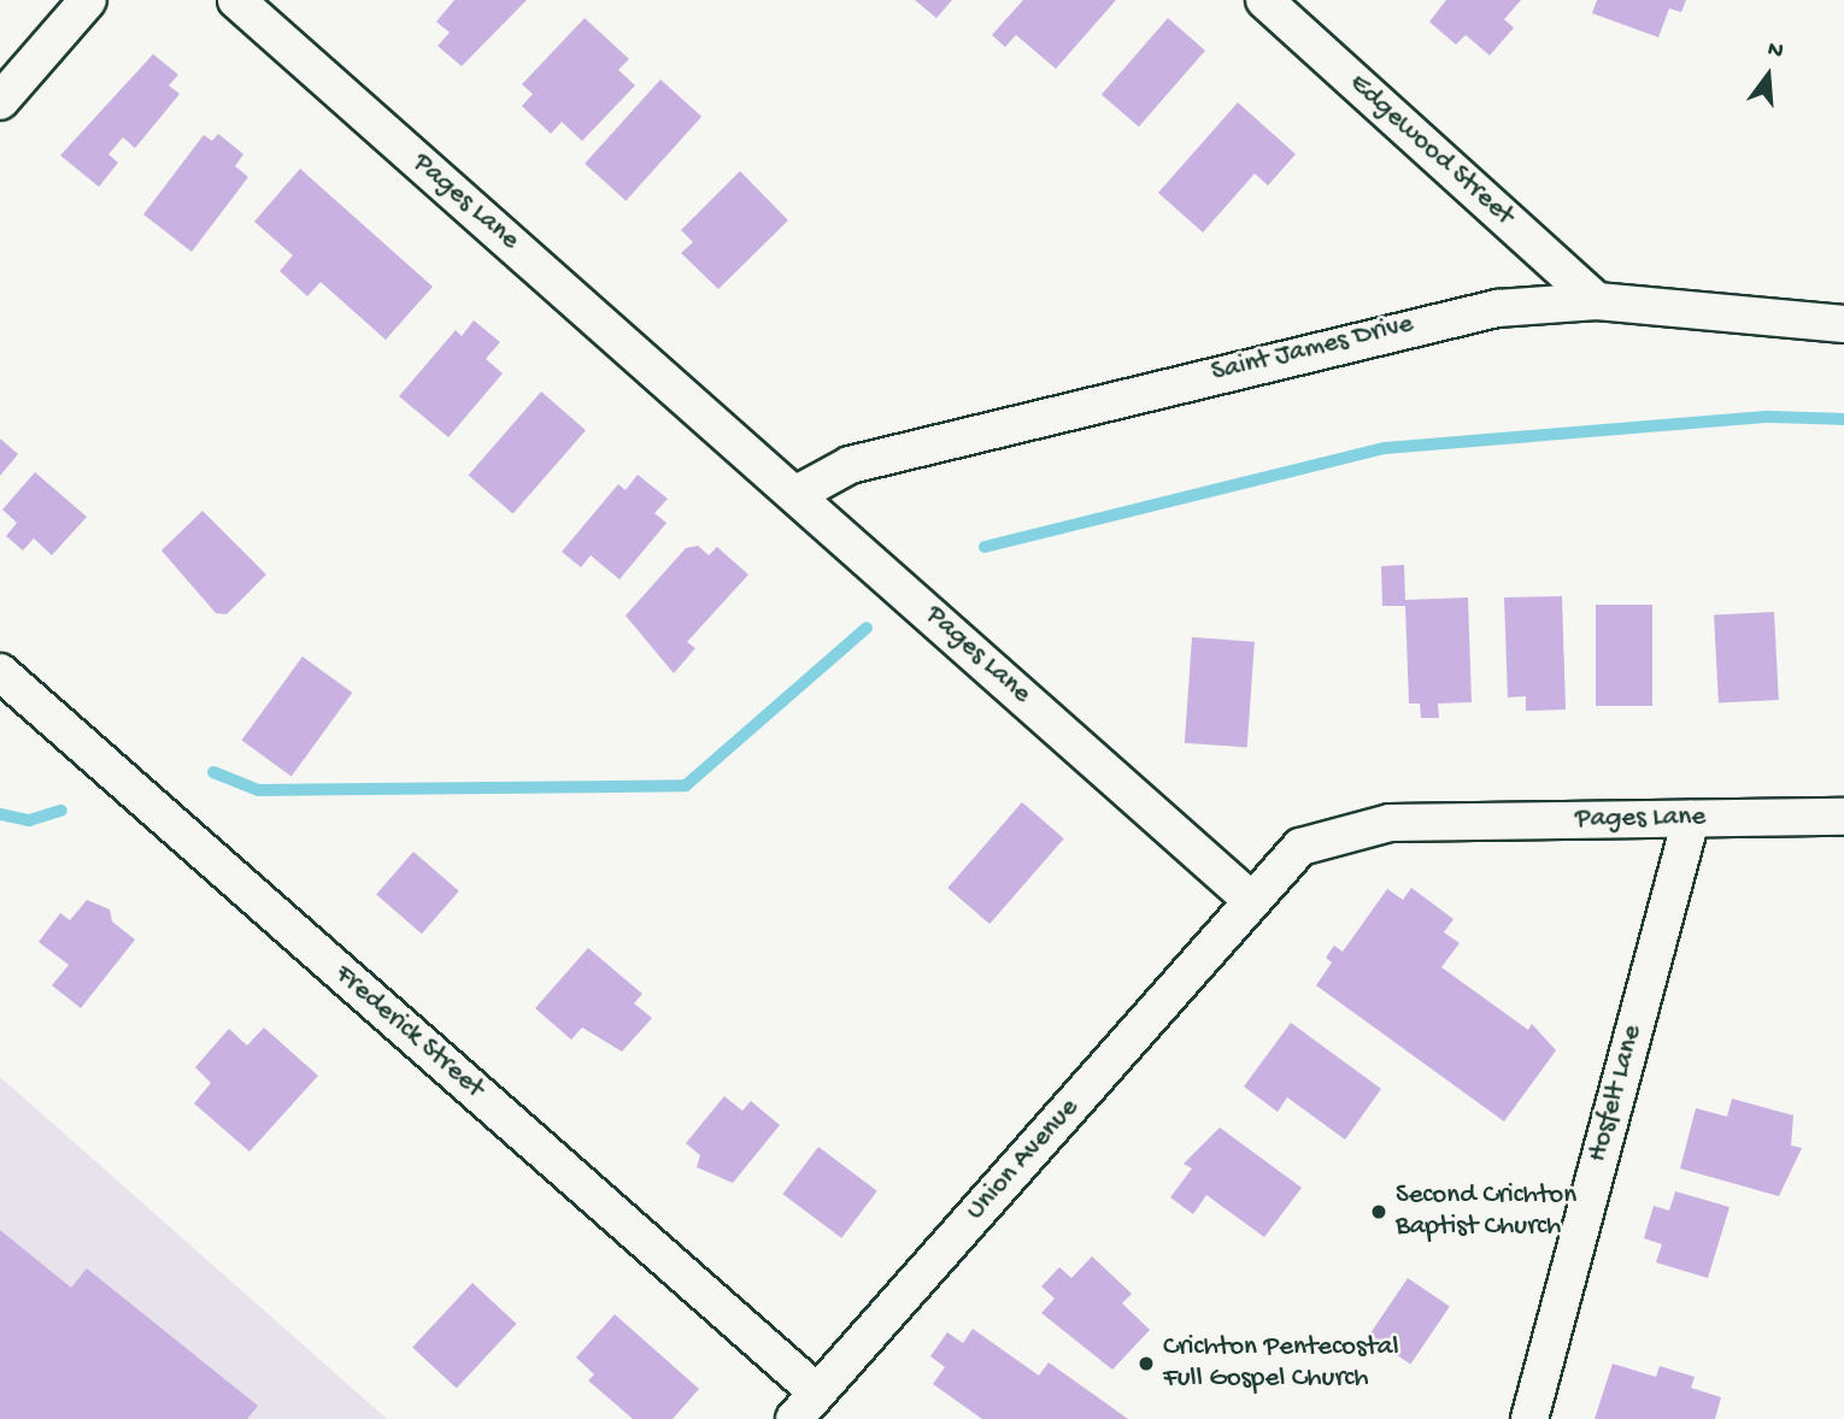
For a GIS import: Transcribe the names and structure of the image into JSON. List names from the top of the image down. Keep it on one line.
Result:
{"streets":{"street":["Edgewood Street","Pages Lane","Saint James Drive","Frederick Street","Hosfelt Lane","Union Avenue"]},"crossings":[["Edgewood Street","Saint James Drive"],["Pages Lane","Saint James Drive"],["Pages Lane","Hosfelt Lane"],["Pages Lane","Union Avenue"],["Frederick Street","Union Avenue"]],"places":["Second Crichton Baptist Church","Crichton Pentecostal Full Gospel Church"],"north":"top"}
